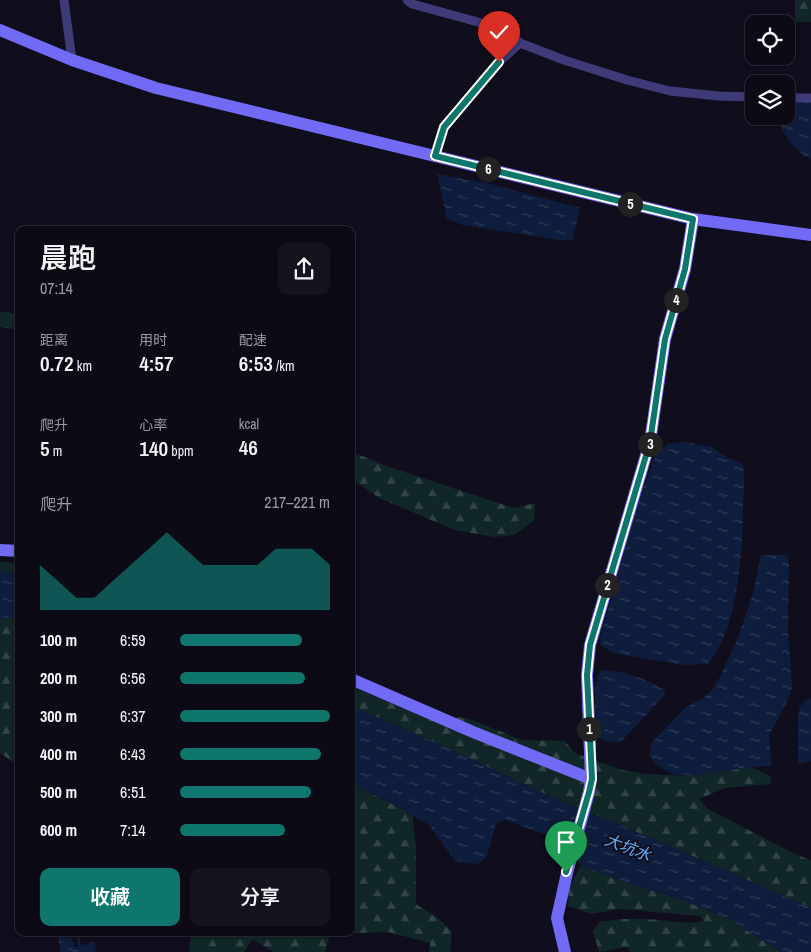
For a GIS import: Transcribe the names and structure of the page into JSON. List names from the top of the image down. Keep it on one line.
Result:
{"water":["大坑水"],"page":{"pins":["6","5","4","3","2","1"],"heading":["晨跑","07:14"],"stats":[["距离","0.72 km"],["用时","4:57"],["配速","6:53 /km"],["爬升","5 m"],["心率","140 bpm"],["kcal","46"]],"chart":["爬升","217–221 m"],"list":[{"name":"100 m","note":"6:59"},{"name":"200 m","note":"6:56"},{"name":"300 m","note":"6:37"},{"name":"400 m","note":"6:43"},{"name":"500 m","note":"6:51"},{"name":"600 m","note":"7:14"}],"buttons":["收藏","分享"]}}
